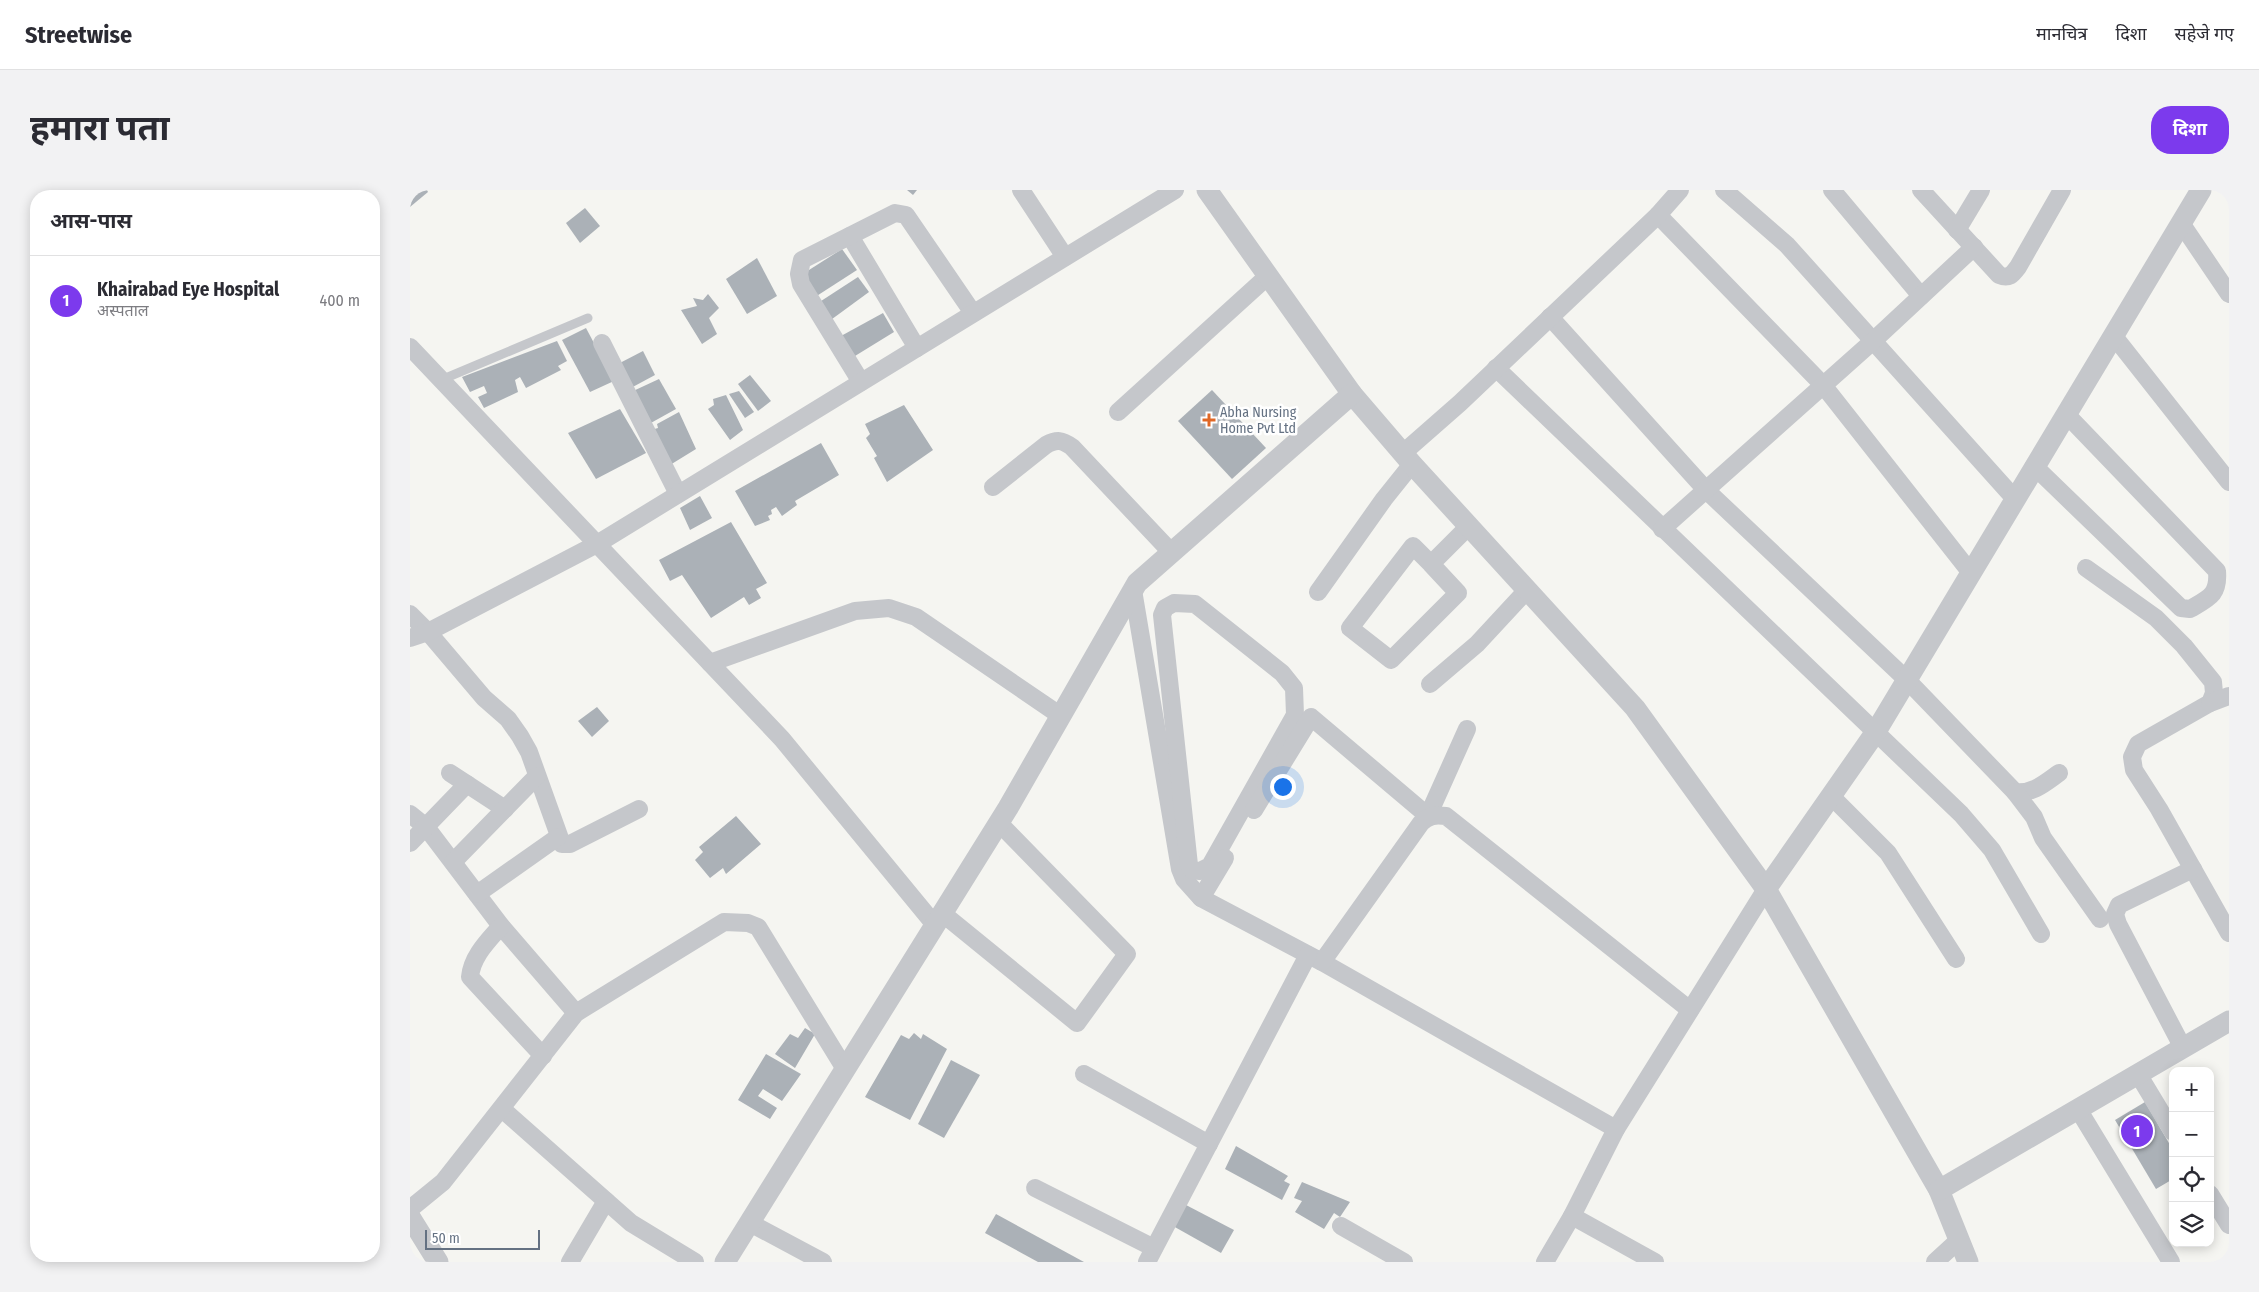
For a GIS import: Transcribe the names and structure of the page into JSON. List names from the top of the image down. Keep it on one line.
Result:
{"places":{"health":["Abha Nursing Home Pvt Ltd"]},"scale_bar":"50 m","page":{"header":"Streetwise","nav":["मानचित्र","दिशा","सहेजे गए"],"buttons":"दिशा","title":"हमारा पता","heading":"आस-पास","list":[{"mark":"1","name":"Khairabad Eye Hospital","note":"अस्पताल","value":"400 m"}],"map_buttons":["+","−"],"pins":"1","scale":"50 m"}}
